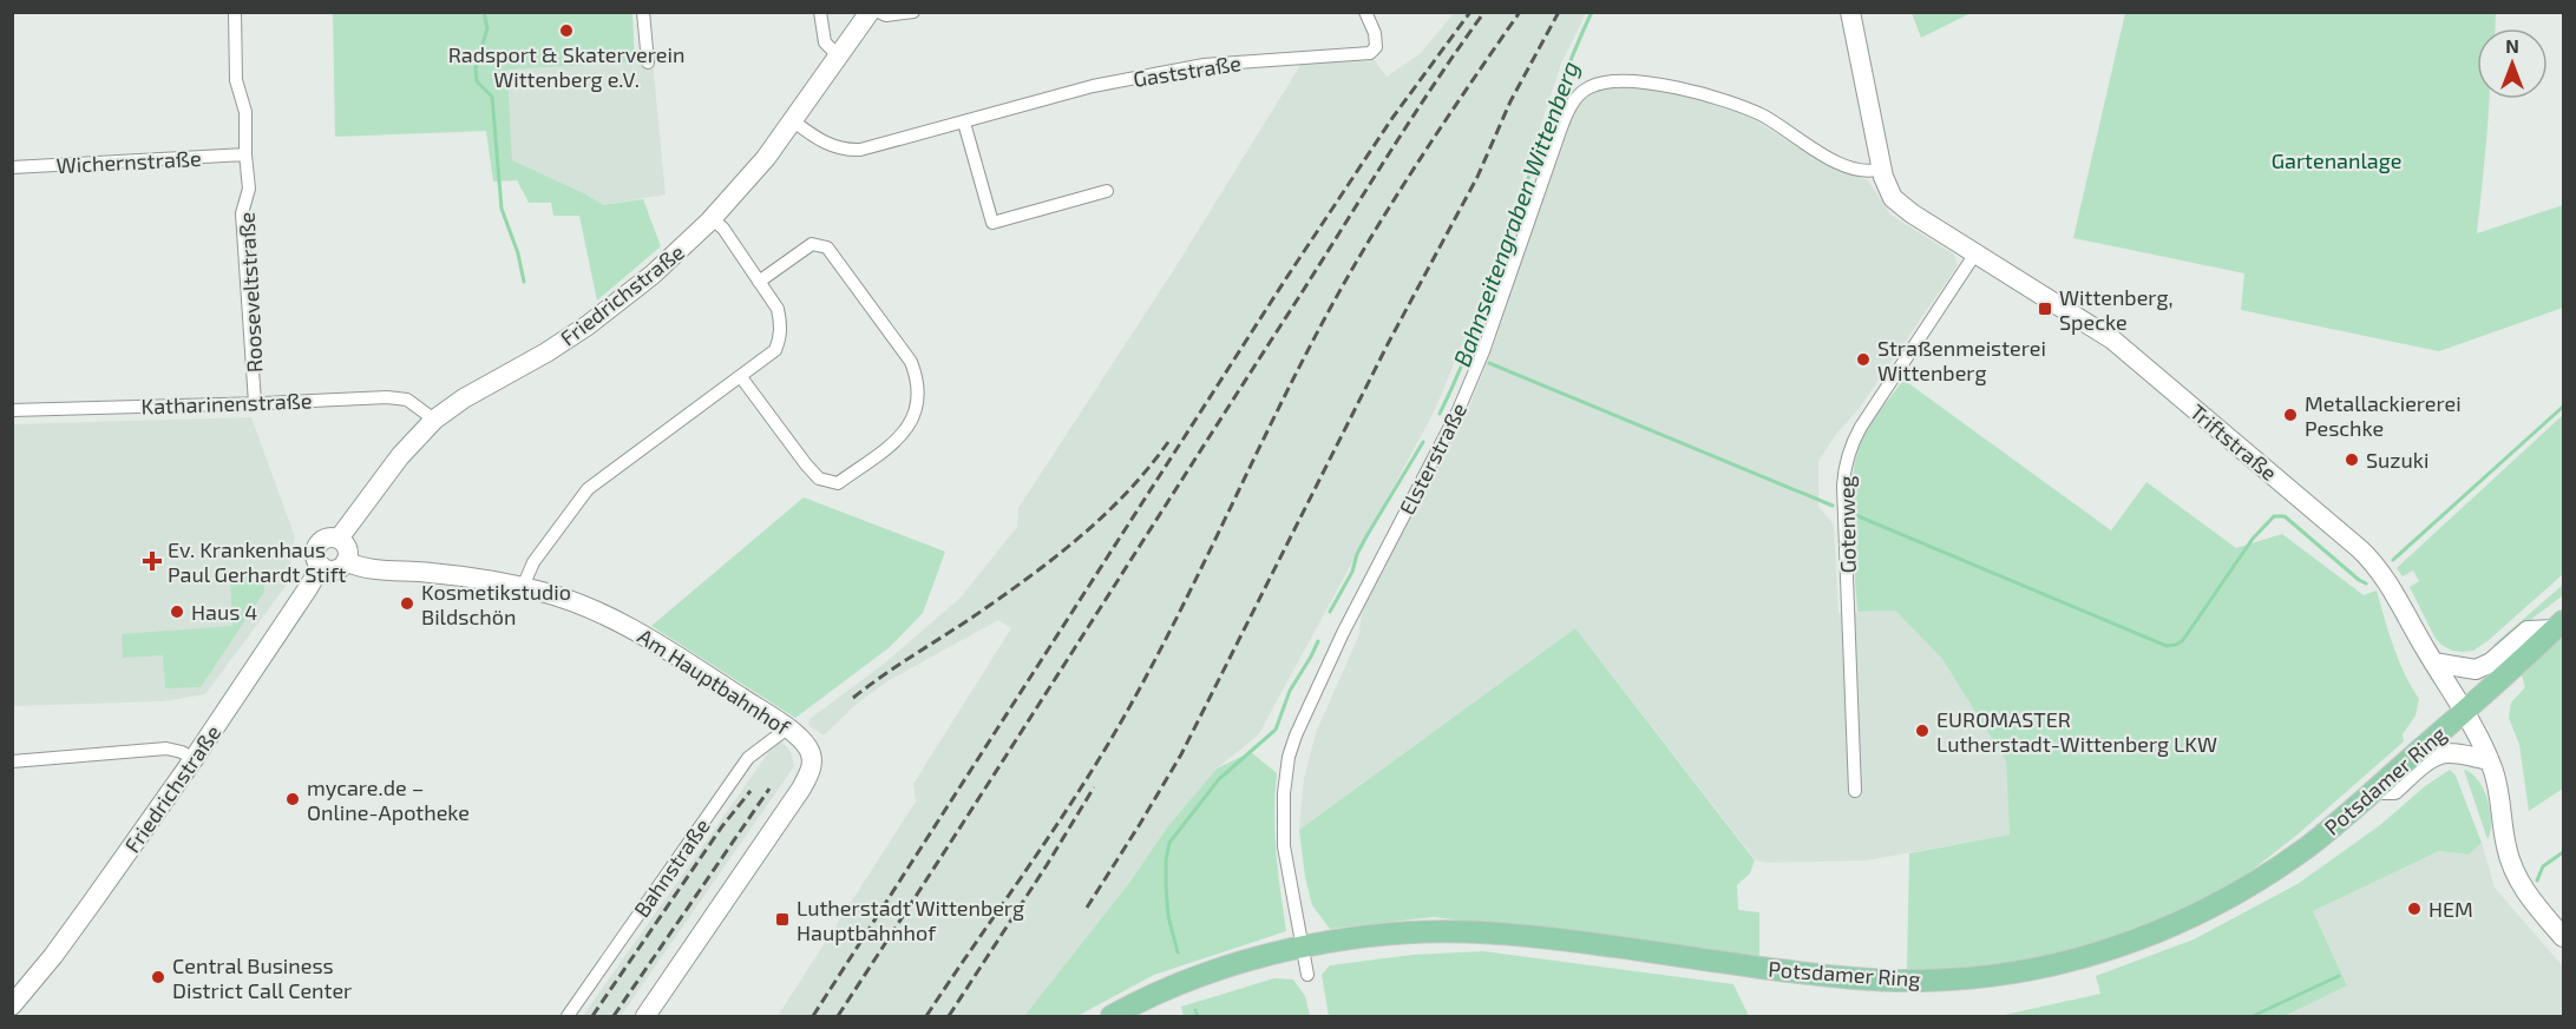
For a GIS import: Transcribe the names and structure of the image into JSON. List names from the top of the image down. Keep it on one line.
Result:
{"streets":{"main road":["Potsdamer Ring"],"street":["Gaststraße","Wichernstraße","Rooseveltstraße","Friedrichstraße","Katharinenstraße","Triftstraße","Elsterstraße","Gotenweg","Am Hauptbahnhof","Bahnstraße"]},"crossings":[["Gaststraße","Friedrichstraße"],["Wichernstraße","Rooseveltstraße"],["Rooseveltstraße","Katharinenstraße"],["Friedrichstraße","Katharinenstraße"],["Friedrichstraße","Am Hauptbahnhof"],["Triftstraße","Elsterstraße"],["Triftstraße","Gotenweg"],["Triftstraße","Potsdamer Ring"],["Elsterstraße","Potsdamer Ring"],["Am Hauptbahnhof","Bahnstraße"]],"water":["Bahnseitengraben Wittenberg"],"parks":["Gartenanlage"],"places":{"other":["Radsport & Skaterverein Wittenberg e.V.","Straßenmeisterei Wittenberg","Metallackiererei Peschke","Suzuki","Kosmetikstudio Bildschön","Haus 4","EUROMASTER Lutherstadt-Wittenberg LKW","mycare.de – Online-Apotheke","HEM","Central Business District Call Center"],"transit":["Wittenberg, Specke","Lutherstadt Wittenberg Hauptbahnhof"],"health":["Ev. Krankenhaus Paul Gerhardt Stift"]},"north":"top"}
